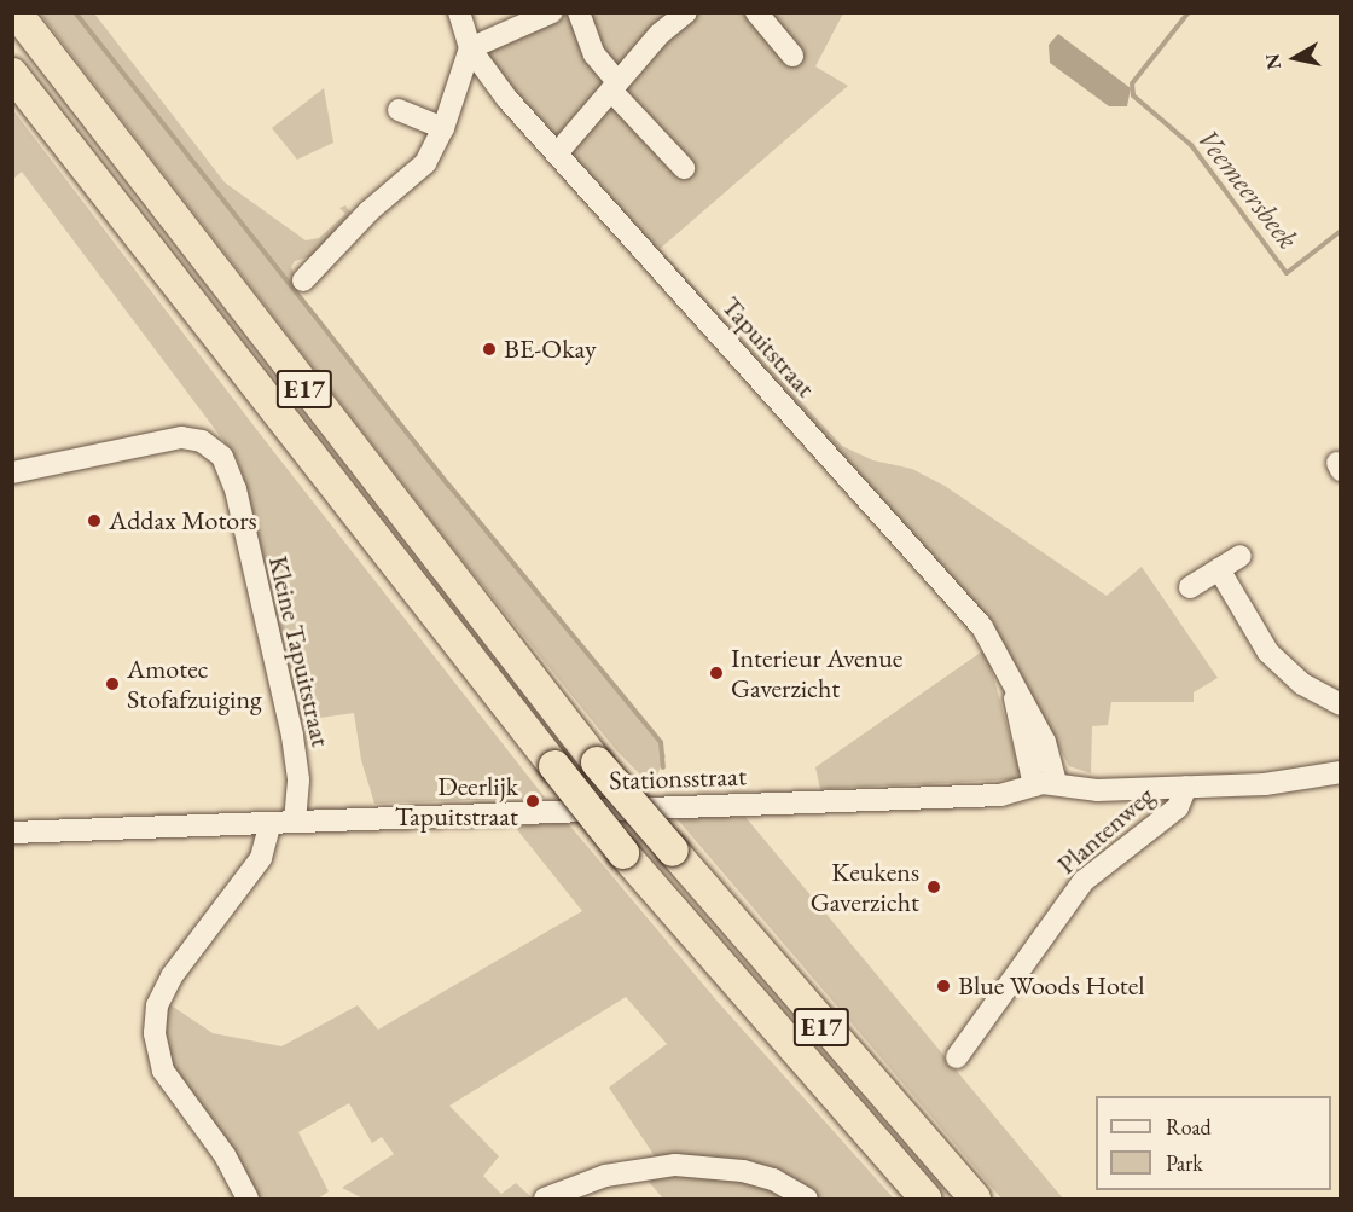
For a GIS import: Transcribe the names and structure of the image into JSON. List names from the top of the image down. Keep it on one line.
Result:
{"streets":{"highway":["E17"],"street":["Tapuitstraat","Kleine Tapuitstraat","Stationsstraat","Plantenweg"]},"crossings":[["Tapuitstraat","Stationsstraat"],["Kleine Tapuitstraat","Stationsstraat"],["Stationsstraat","Plantenweg"]],"water":["Veemeersbeek"],"places":["BE-Okay","Addax Motors","Interieur Avenue Gaverzicht","Amotec Stofafzuiging","Deerlijk Tapuitstraat","Keukens Gaverzicht","Blue Woods Hotel"],"legend":["Road","Park"],"north":"left"}
